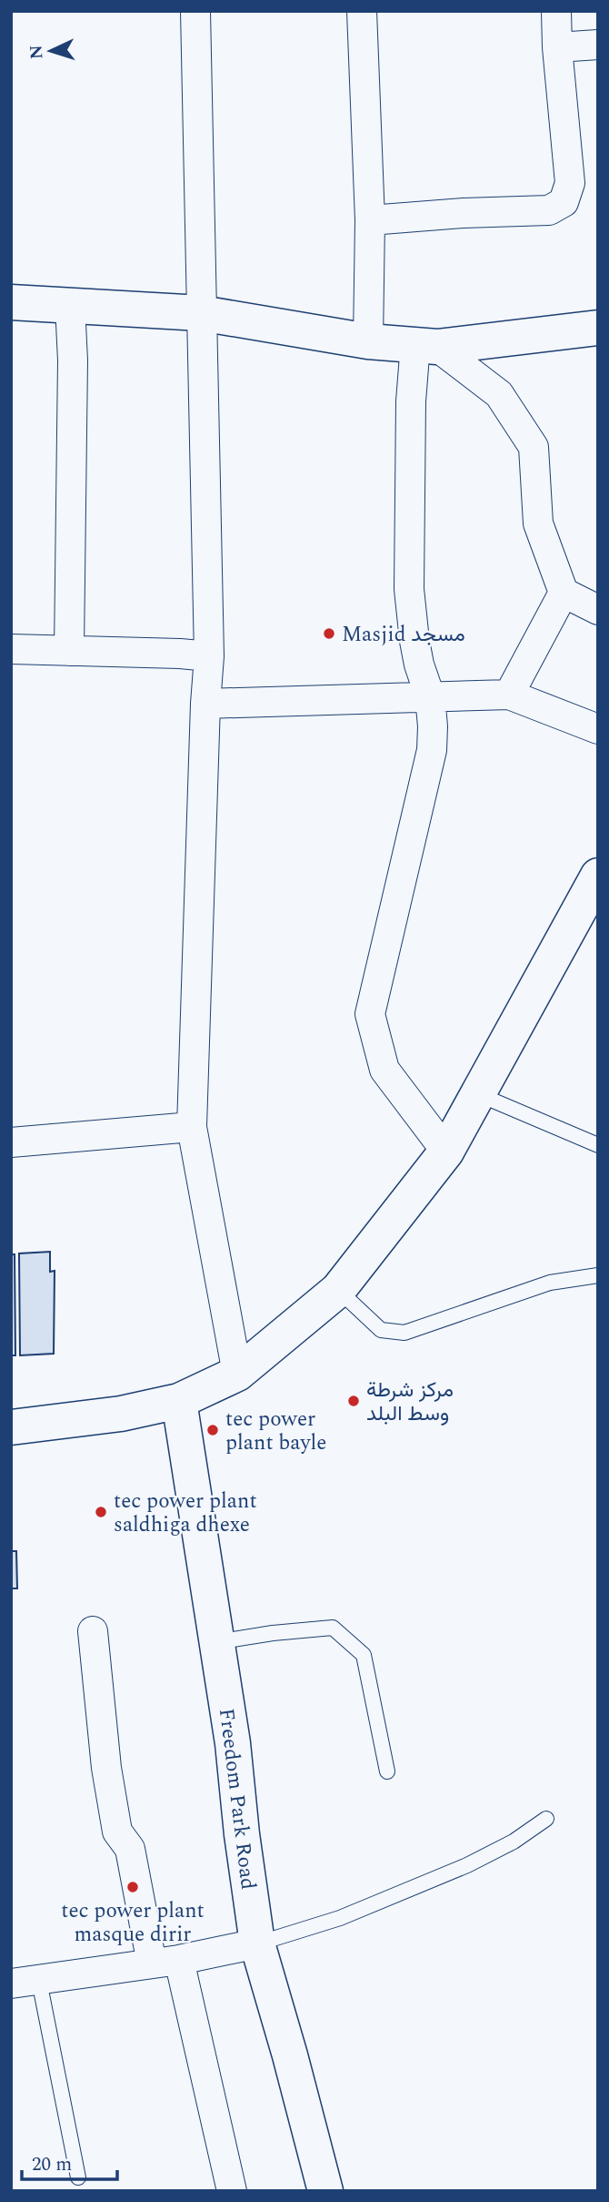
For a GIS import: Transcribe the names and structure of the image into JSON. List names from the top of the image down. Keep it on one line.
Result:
{"streets":{"street":["Freedom Park Road"]},"places":["Masjid مسجد","مركز شرطة وسط البلد","tec power plant bayle","tec power plant saldhiga dhexe","tec power plant masque dirir"],"scale_bar":"20 m","north":"left"}
